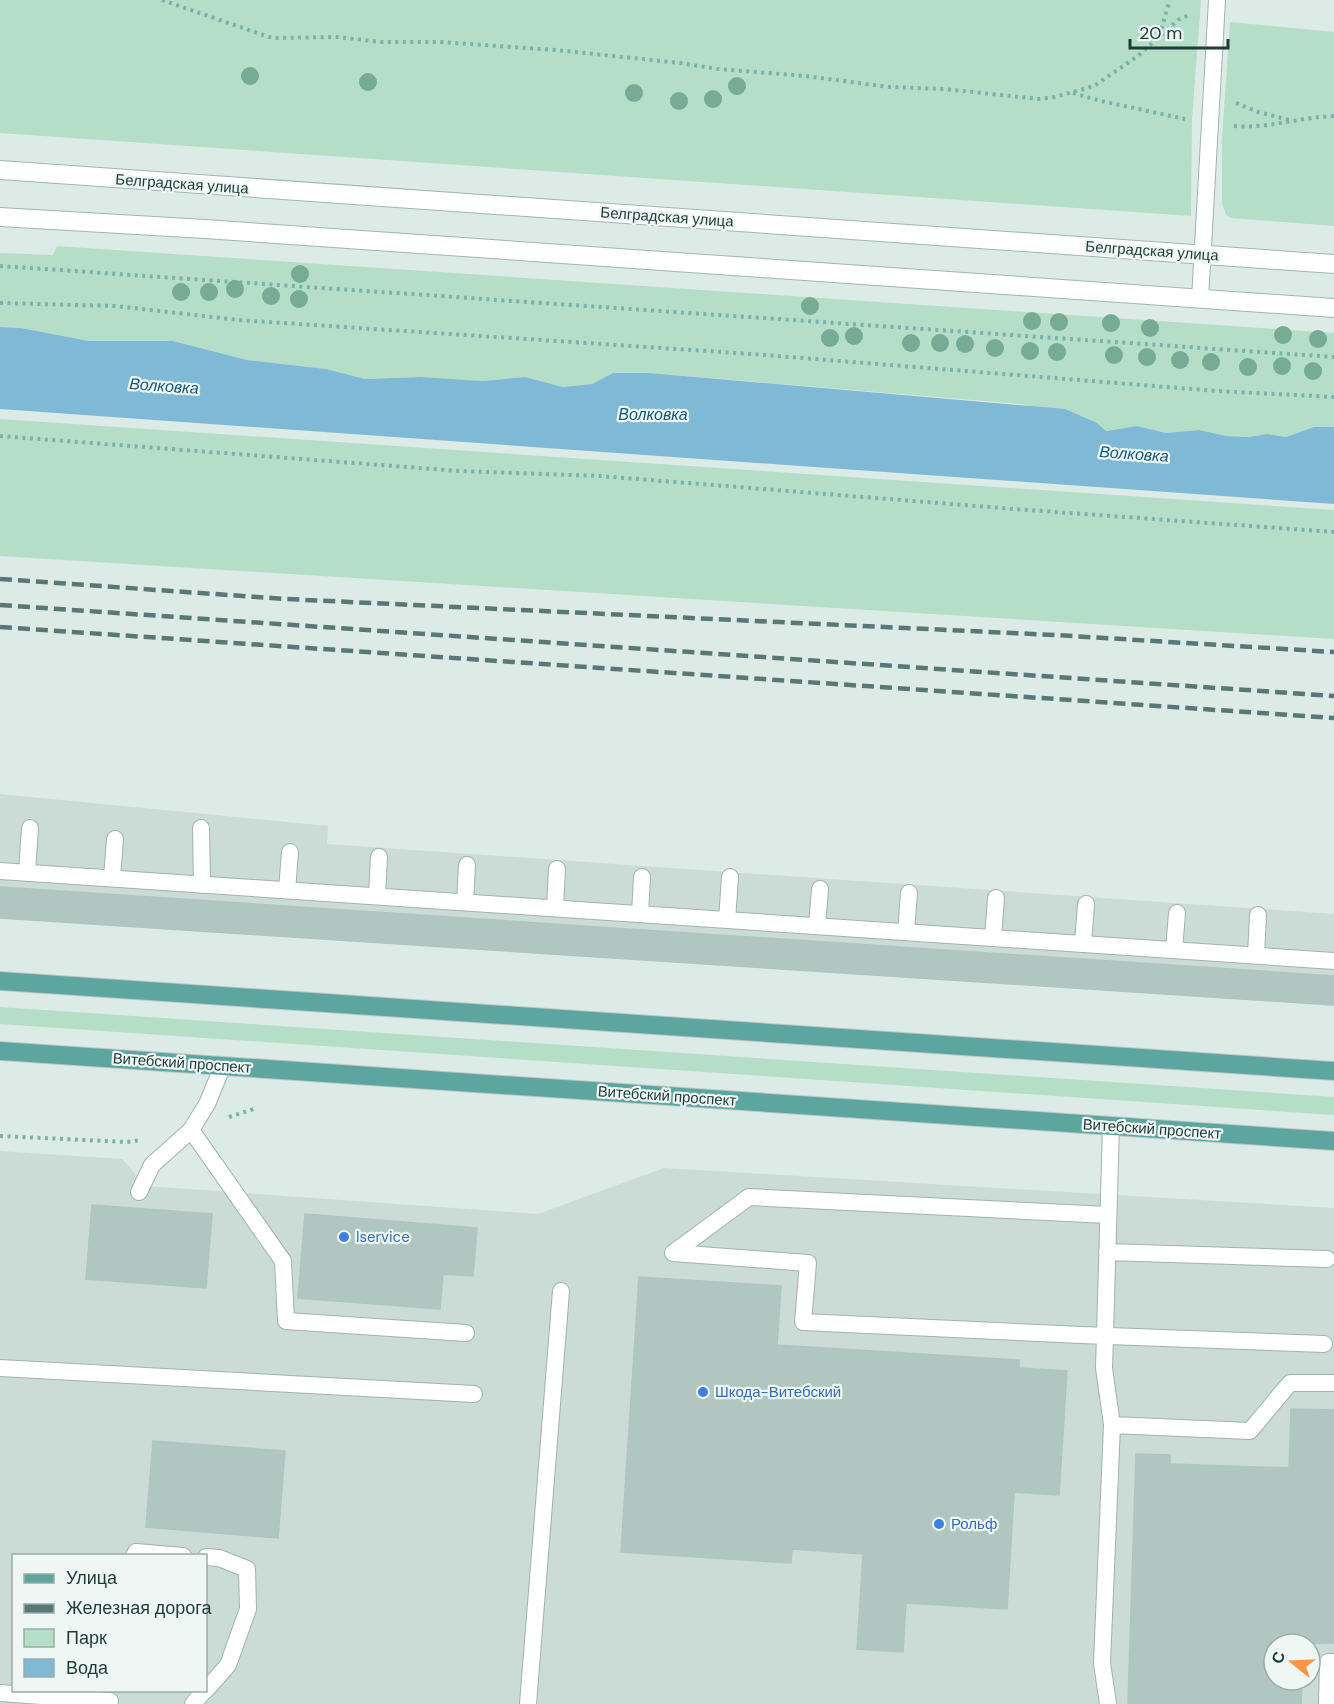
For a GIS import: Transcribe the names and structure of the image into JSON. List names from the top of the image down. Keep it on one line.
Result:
{"streets":{"main road":["Витебский проспект"],"street":["Белградская улица"]},"water":["Волковка"],"places":["Iservice","Шкода-Витебский","Рольф"],"legend":["Улица","Железная дорога","Парк","Вода"],"scale_bar":"20 m","north":"left"}
